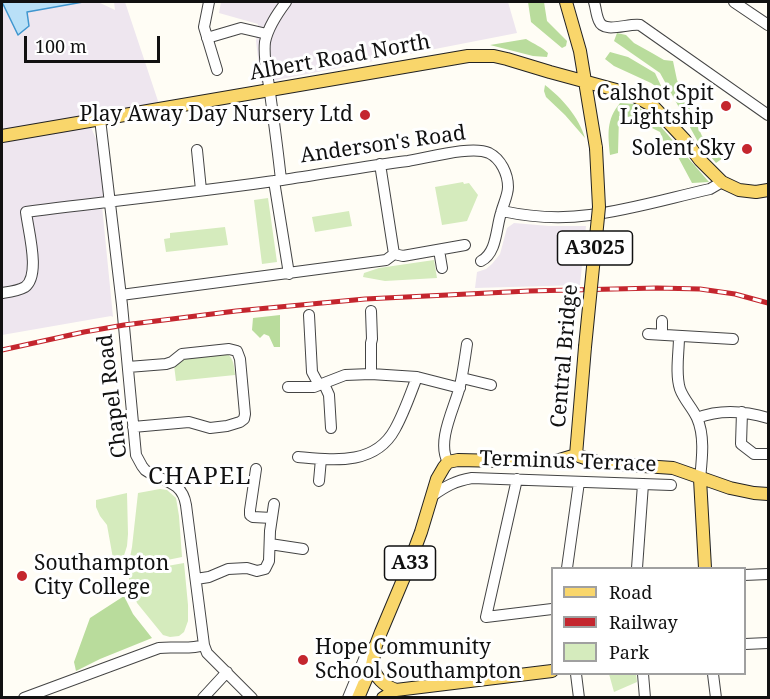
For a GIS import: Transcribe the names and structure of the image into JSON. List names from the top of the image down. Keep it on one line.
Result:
{"streets":{"main road":["Albert Road North","A3025","Central Bridge","Terminus Terrace","A33"],"street":["Anderson's Road","Chapel Road"]},"crossings":[["Albert Road North","A3025"],["Albert Road North","Central Bridge"],["Albert Road North","Chapel Road"],["Anderson's Road","Chapel Road"],["A3025","Central Bridge"],["Central Bridge","Terminus Terrace"],["Terminus Terrace","A33"]],"districts":["CHAPEL"],"places":["Calshot Spit Lightship","Play Away Day Nursery Ltd","Solent Sky","Southampton City College","Hope Community School Southampton"],"legend":["Road","Railway","Park"],"scale_bar":"100 m"}
